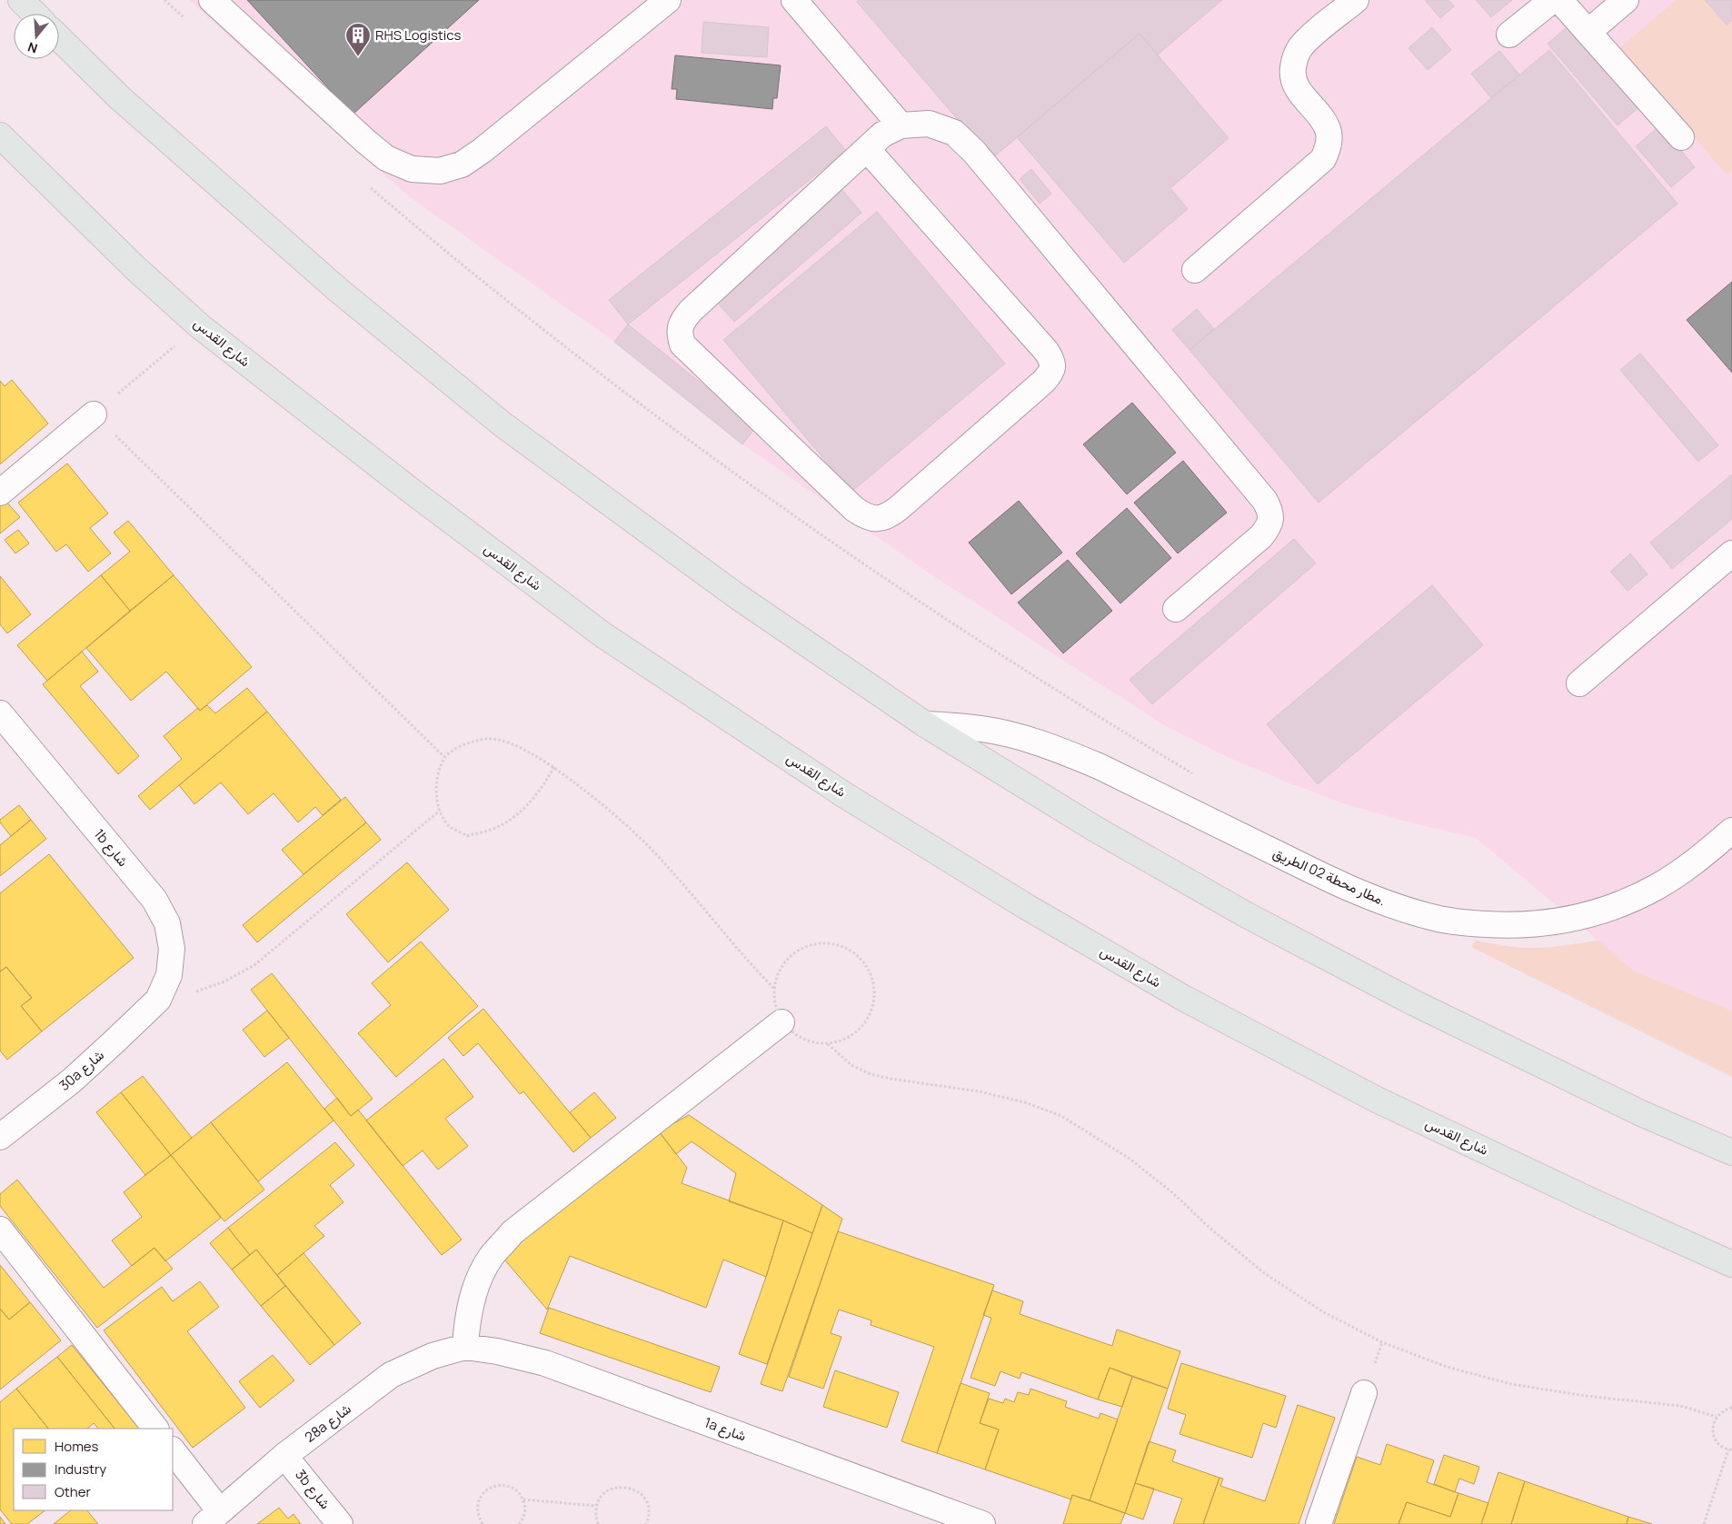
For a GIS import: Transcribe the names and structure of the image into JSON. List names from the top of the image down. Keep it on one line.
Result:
{"streets":{"main road":["شارع القدس"],"street":["1b شارع","مطار محطة 02 الطريق.","30a شارع","28a شارع","1a شارع","3b شارع"]},"crossings":[["1b شارع","30a شارع"],["28a شارع","1a شارع"],["28a شارع","3b شارع"]],"places":{"building":["RHS Logistics"]},"legend":["Homes","Industry","Other"],"north":"bottom"}
